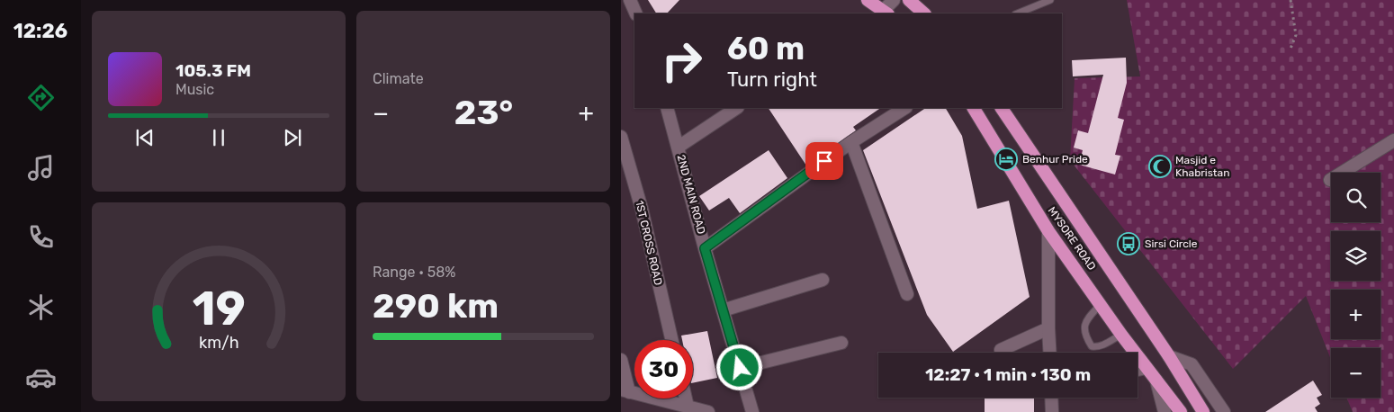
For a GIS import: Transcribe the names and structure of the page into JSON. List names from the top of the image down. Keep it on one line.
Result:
{"streets":{"highway":["MYSORE ROAD"],"street":["2ND MAIN ROAD","1ST CROSS ROAD"]},"places":{"hotel":["Benhur Pride"],"mosque":["Masjid e Khabristan"],"bus stop":["Sirsi Circle"]},"page":{"tabs":"12:26","tile":["Climate",["Range · 58%","290 km"]],"turn":["60 m","Turn right"],"song":["105.3 FM","Music"],"heat":["−","23°","+"],"map_buttons":["+","−"],"limit":"30","trip":"12:27 · 1 min · 130 m","gauge":["19","km/h"]}}
